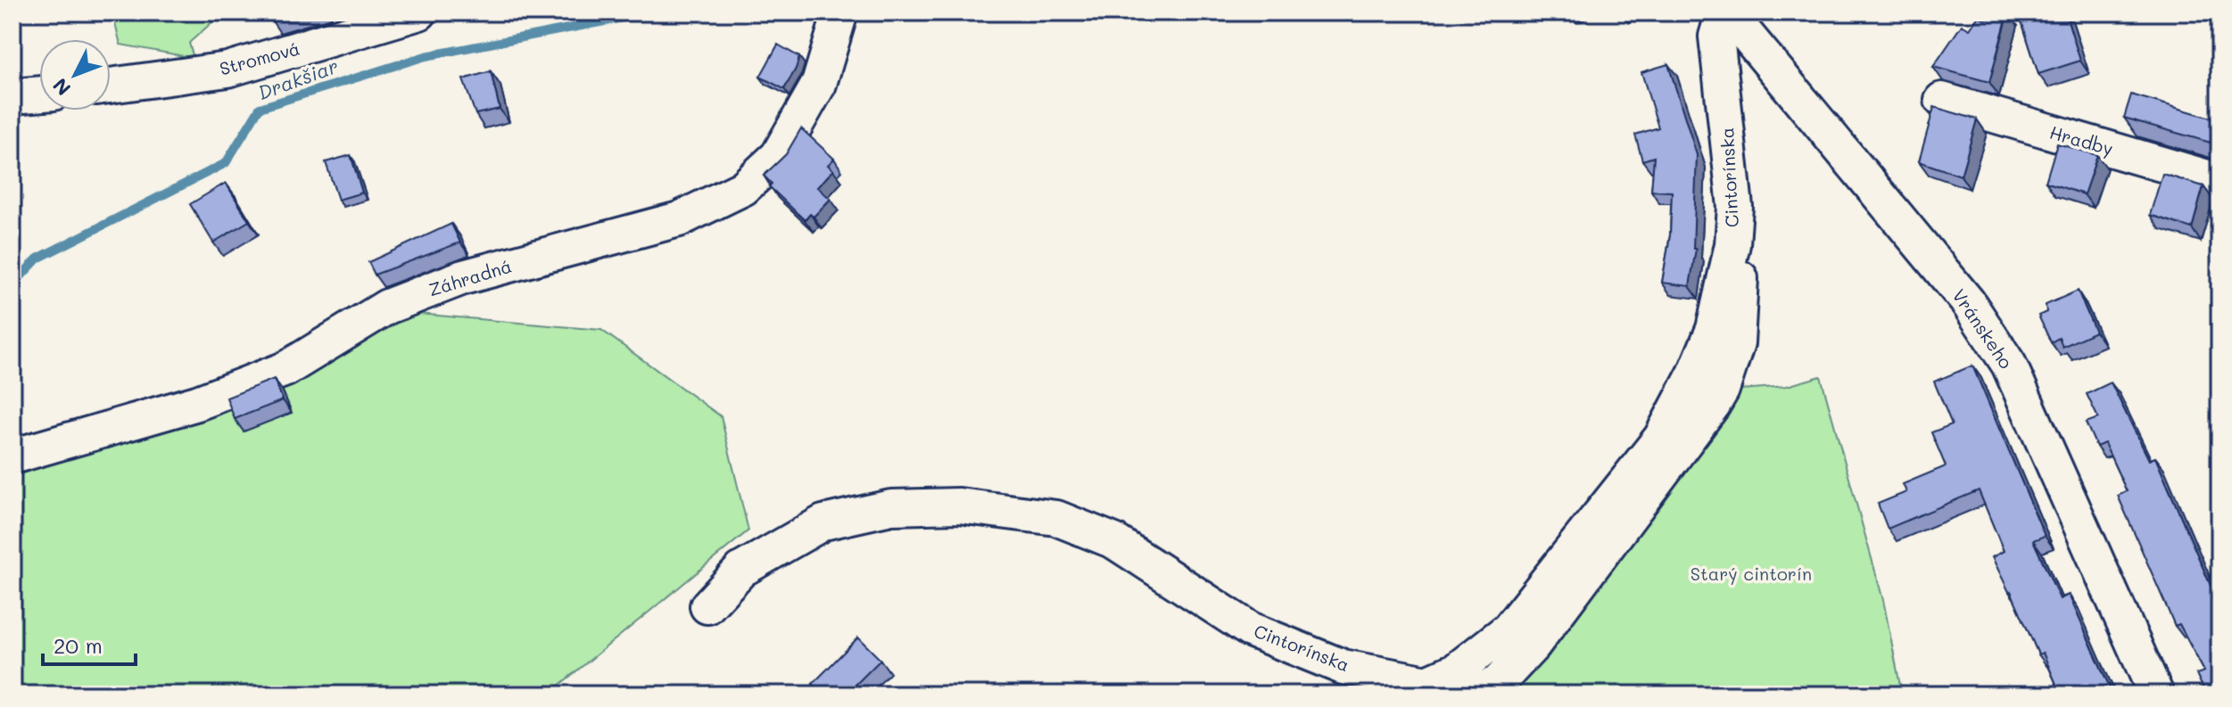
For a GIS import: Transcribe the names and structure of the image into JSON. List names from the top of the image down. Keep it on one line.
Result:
{"streets":{"street":["Stromová","Hradby","Cintorínska","Záhradná","Vránskeho"]},"crossings":[["Cintorínska","Vránskeho"]],"water":["Drakšiar"],"parks":["Starý cintorín"],"scale_bar":"20 m","north":"bottom left"}
